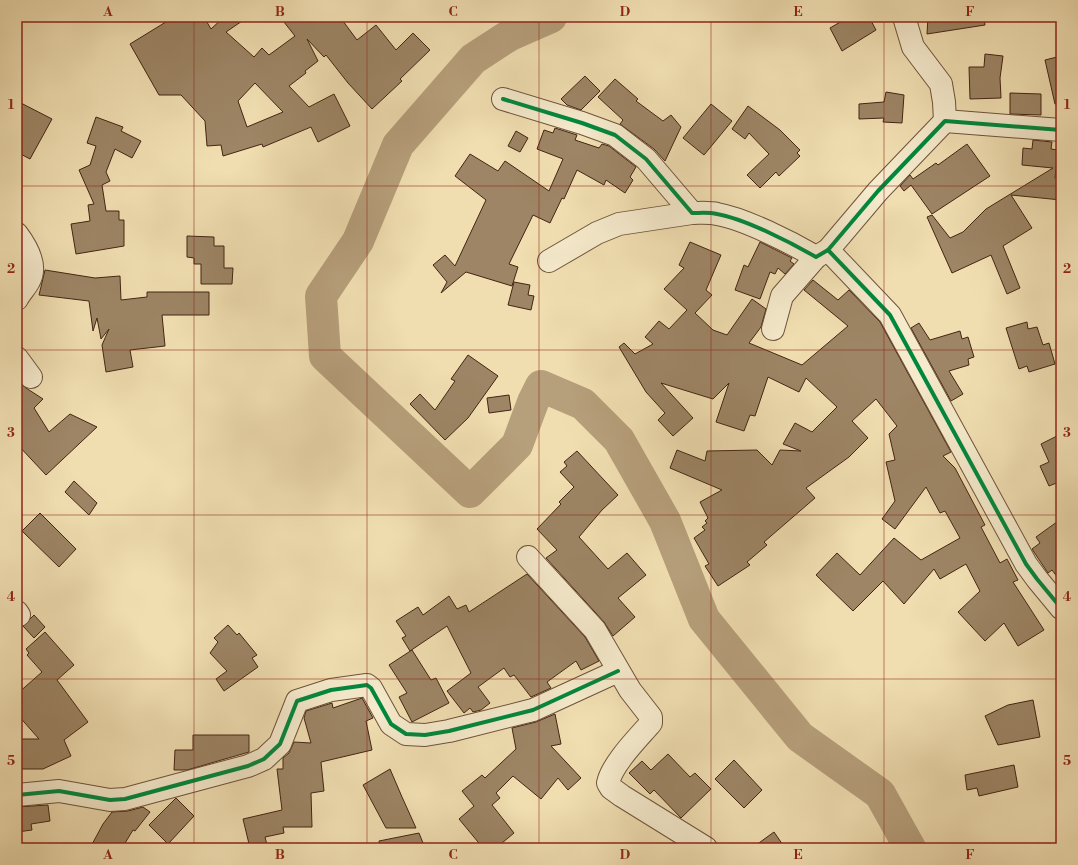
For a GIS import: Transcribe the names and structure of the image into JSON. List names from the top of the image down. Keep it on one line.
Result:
{"grid":{"columns":["A","B","C","D","E","F"],"rows":["1","2","3","4","5"]}}
